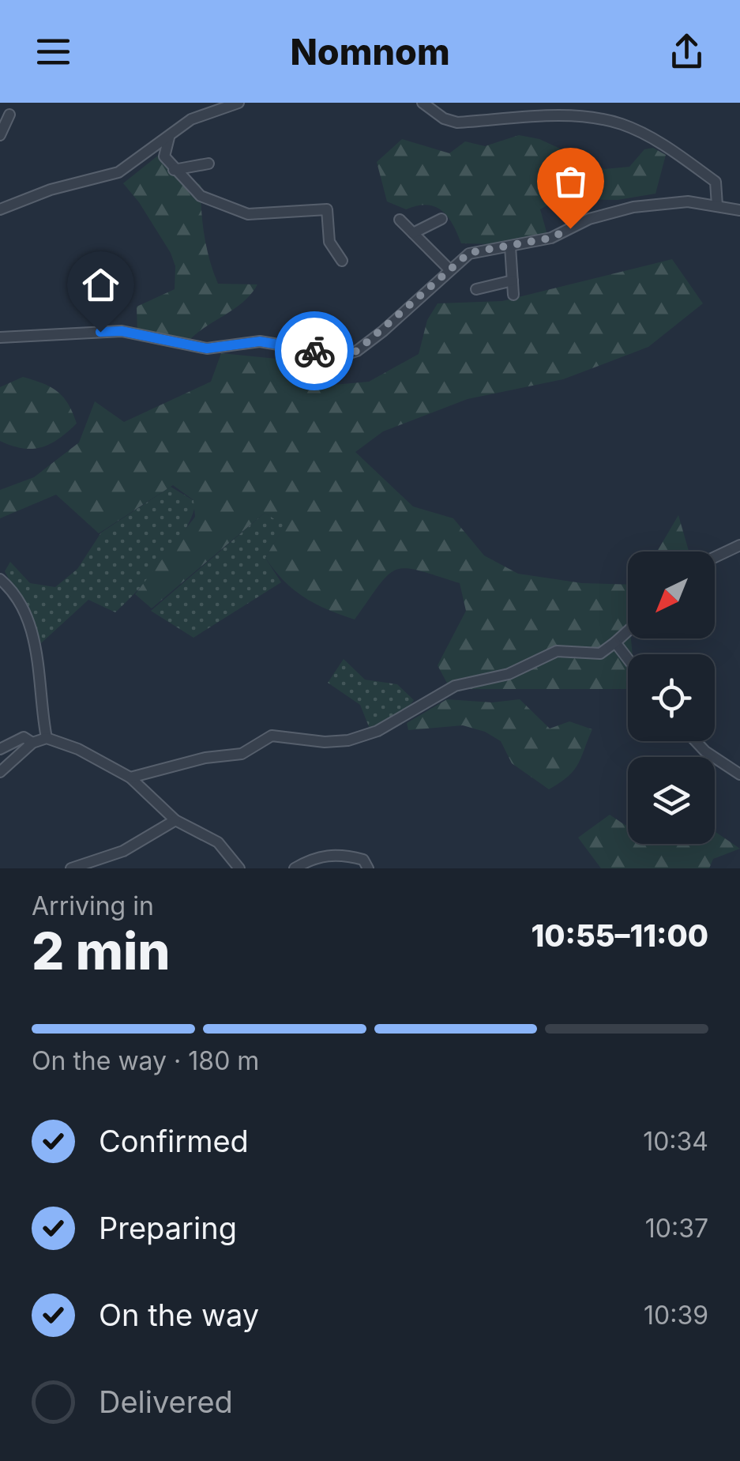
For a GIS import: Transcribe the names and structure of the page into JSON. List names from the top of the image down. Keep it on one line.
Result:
{"north":"bottom left","page":{"header":"Nomnom","heading":["2 min","Arriving in","10:55–11:00"],"bar":"On the way · 180 m","list":[["Confirmed","10:34"],["Preparing","10:37"],["On the way","10:39"],"Delivered"]}}
